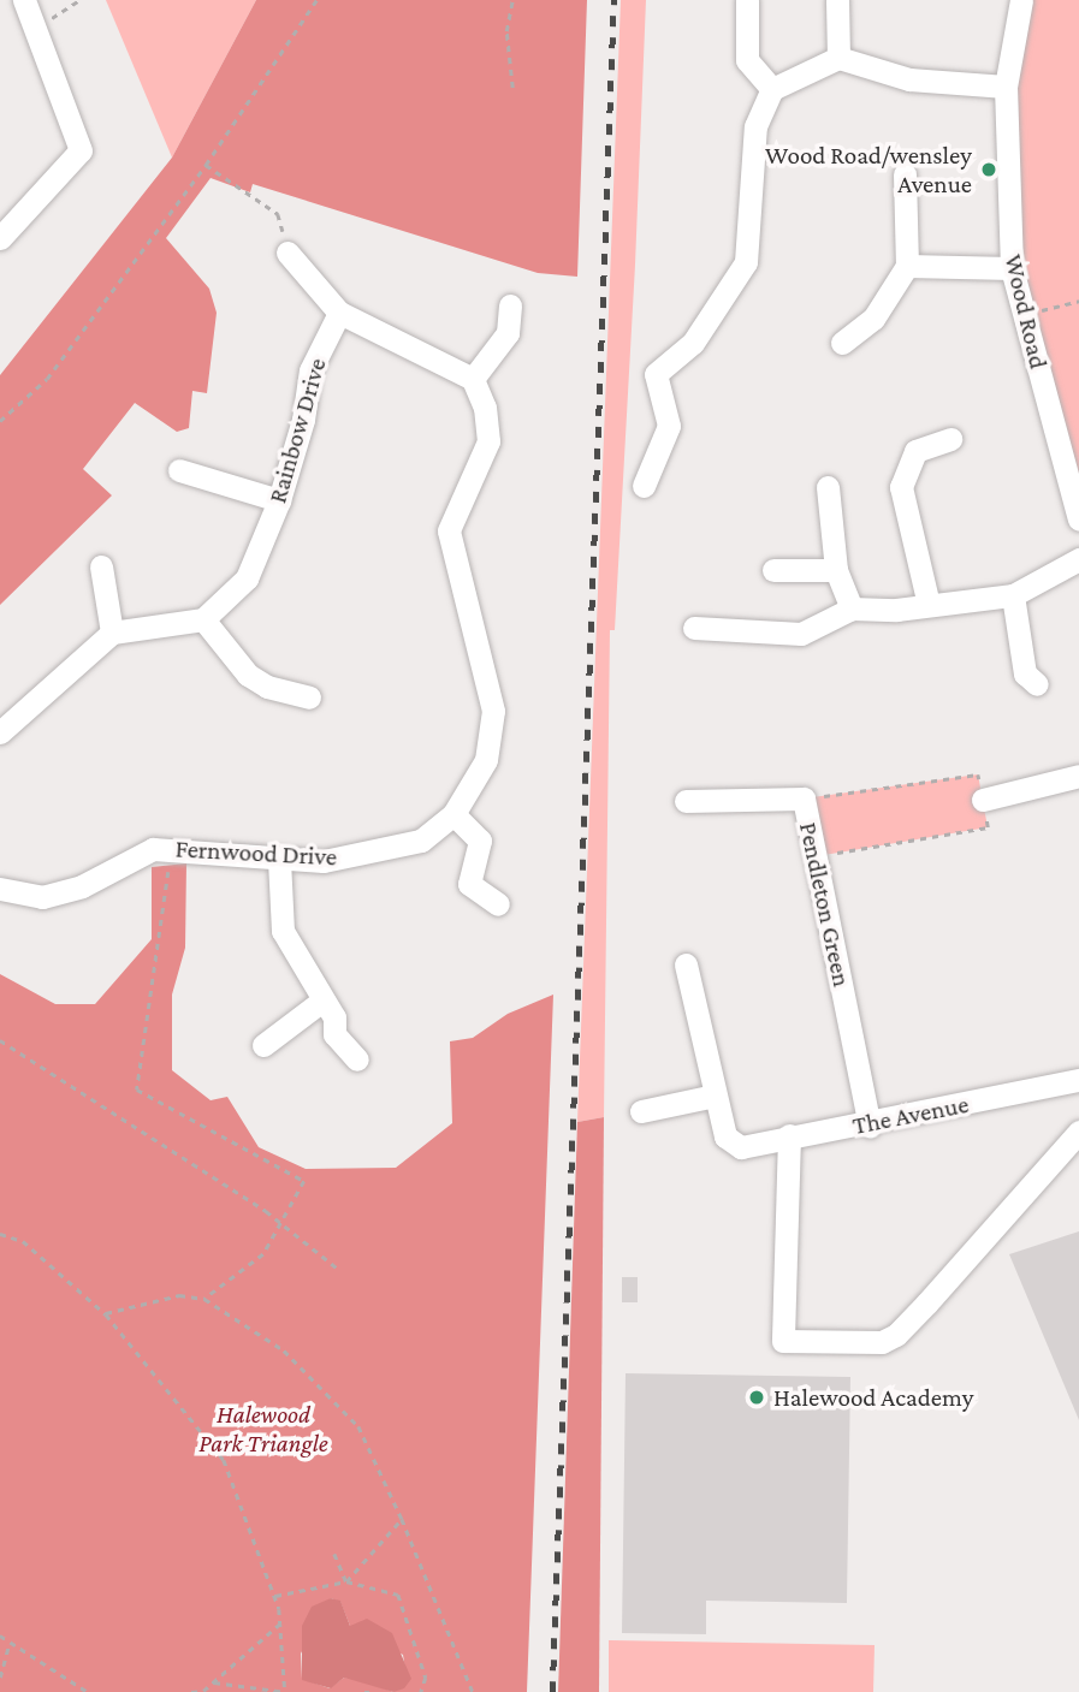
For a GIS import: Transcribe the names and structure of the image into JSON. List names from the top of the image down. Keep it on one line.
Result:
{"streets":{"street":["Wood Road","Rainbow Drive","Fernwood Drive","Pendleton Green","The Avenue"]},"crossings":[["Pendleton Green","The Avenue"]],"parks":["Halewood Park Triangle"],"places":["Wood Road/wensley Avenue","Halewood Academy"]}
